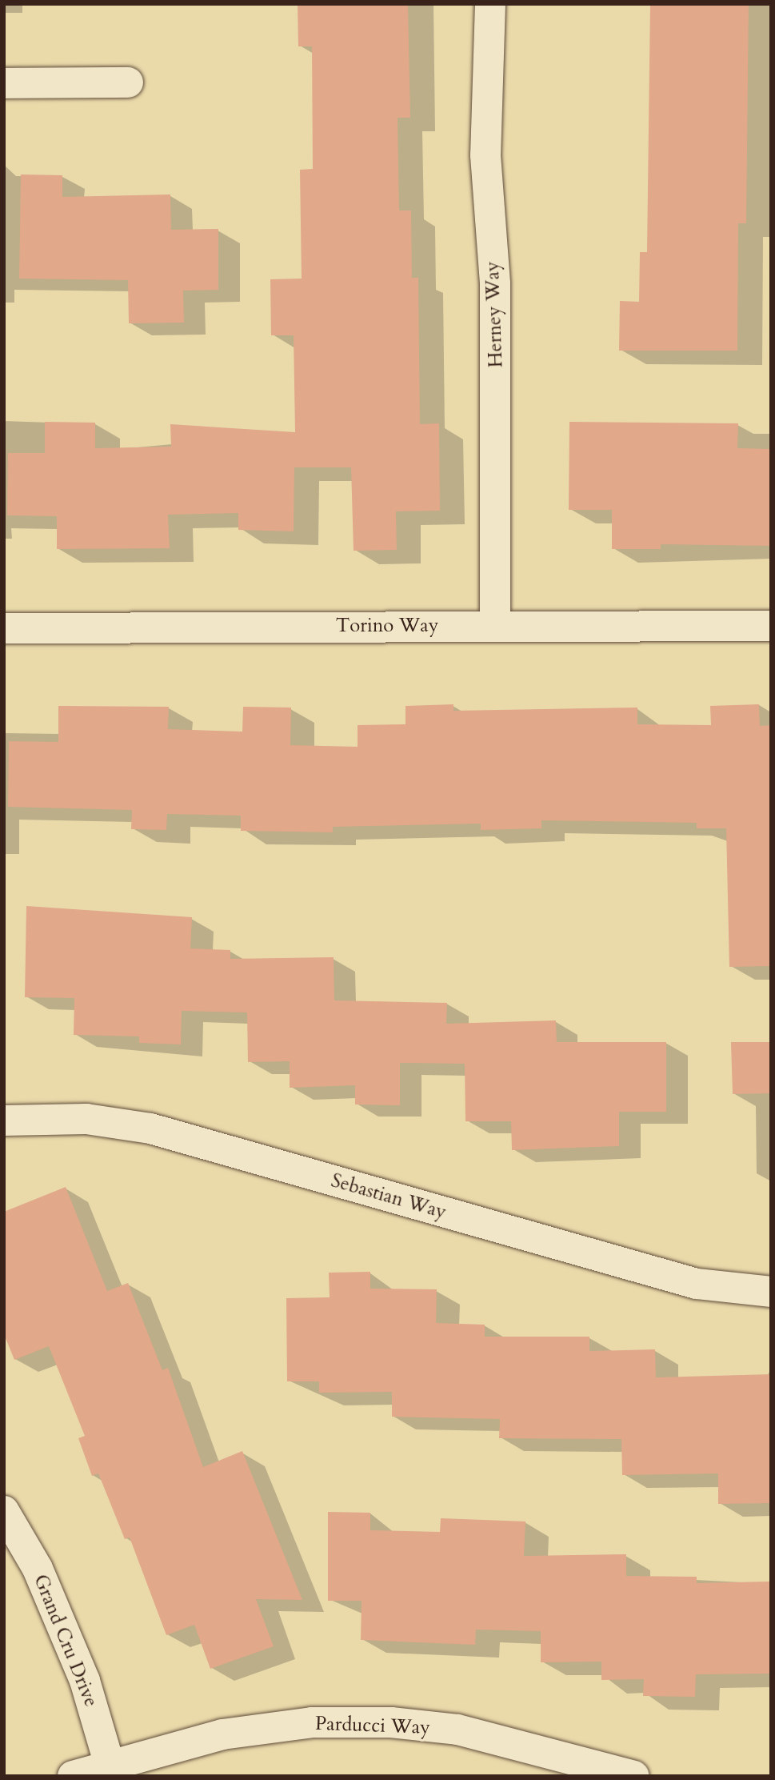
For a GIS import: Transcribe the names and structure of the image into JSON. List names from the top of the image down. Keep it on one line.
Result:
{"streets":{"street":["Herney Way","Torino Way","Sebastian Way","Grand Cru Drive","Parducci Way"]},"crossings":[["Herney Way","Torino Way"],["Grand Cru Drive","Parducci Way"]]}
